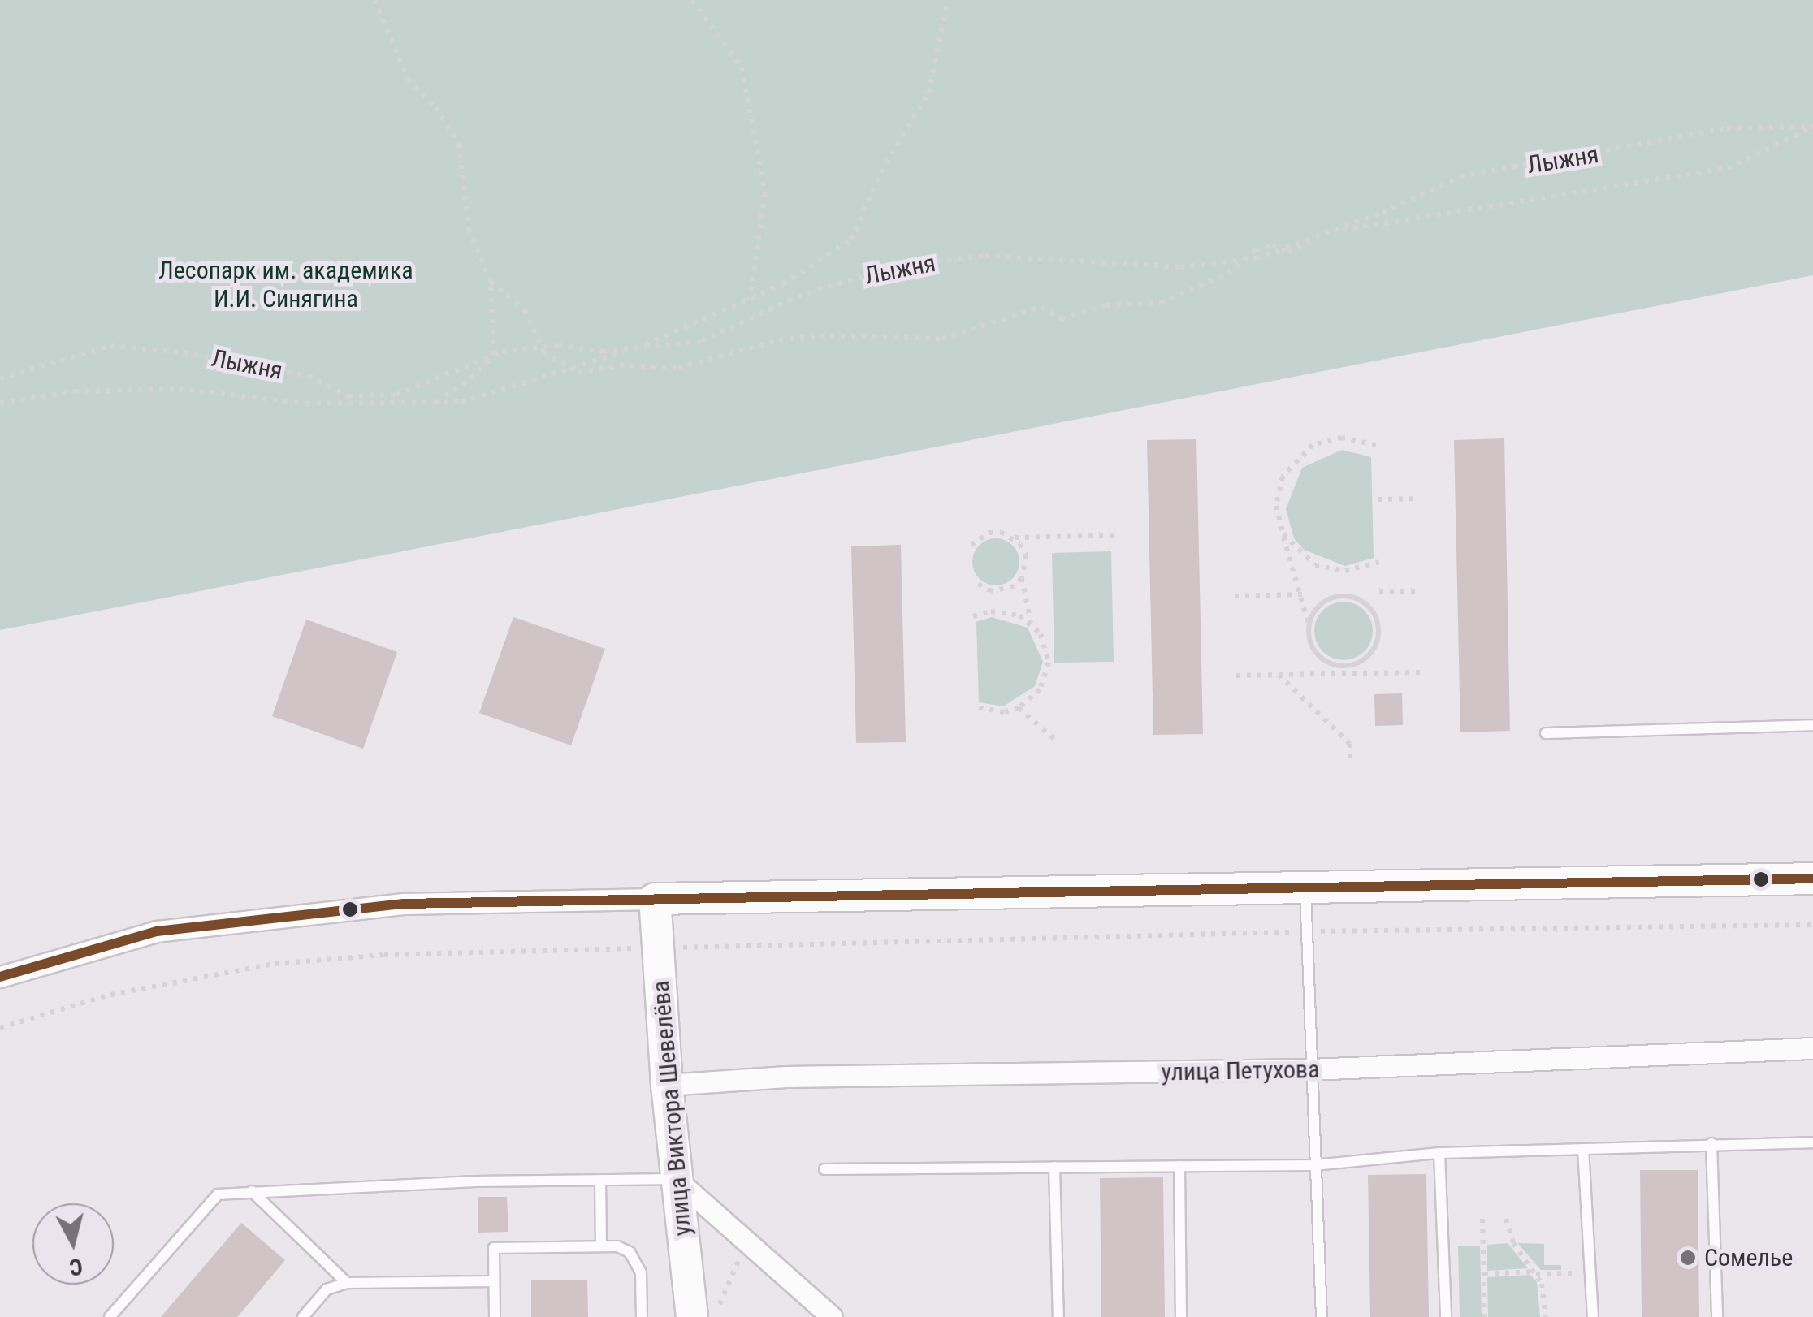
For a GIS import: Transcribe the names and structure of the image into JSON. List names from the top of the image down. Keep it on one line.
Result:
{"streets":{"street":["улица Петухова","улица Виктора Шевелёва"],"path":["Лыжня"]},"crossings":[["улица Петухова","улица Виктора Шевелёва"]],"parks":["Лесопарк им. академика И.И. Синягина"],"places":["Сомелье"],"north":"bottom"}
